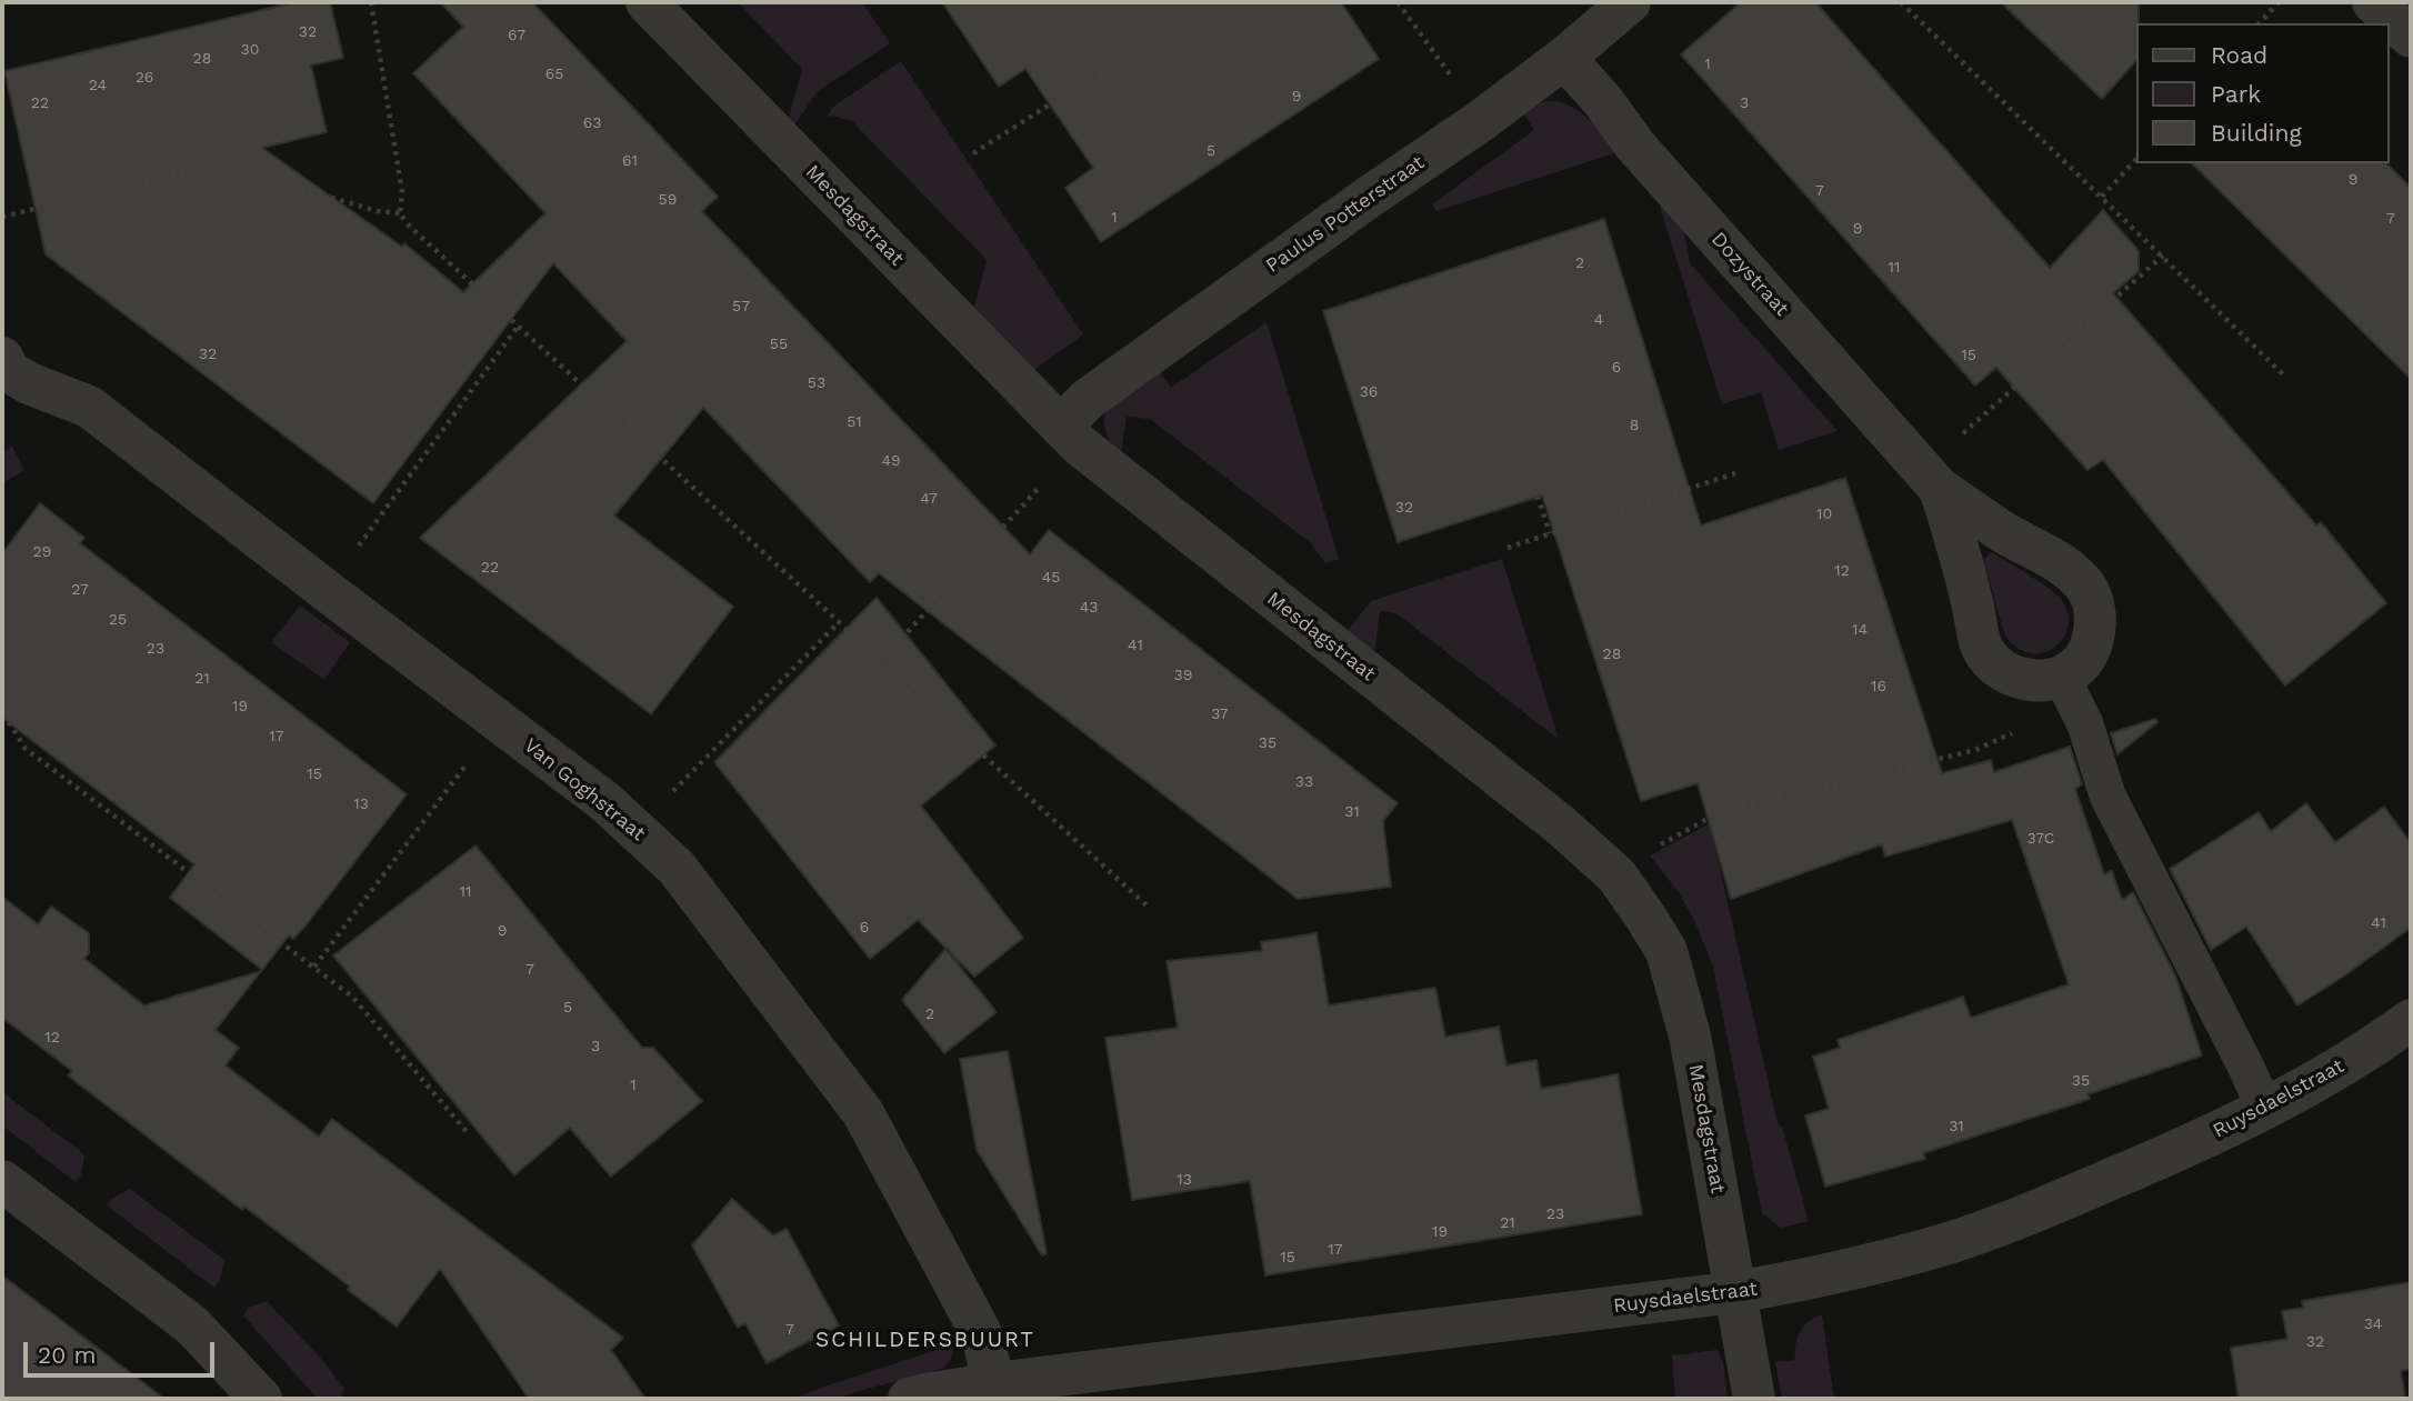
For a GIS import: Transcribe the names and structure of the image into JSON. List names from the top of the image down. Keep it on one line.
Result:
{"streets":{"street":["Paulus Potterstraat","Mesdagstraat","Dozystraat","Van Goghstraat","Ruysdaelstraat"]},"crossings":[["Paulus Potterstraat","Mesdagstraat"],["Paulus Potterstraat","Dozystraat"],["Mesdagstraat","Ruysdaelstraat"],["Van Goghstraat","Ruysdaelstraat"]],"districts":["SCHILDERSBUURT"],"house_numbers":["32","67","30","28","1","65","26","24","9","22","3","63","5","61","9","7","59","1","7","9","2","11","57","4","55","32","15","6","53","36","51","8","49","47","32","10","29","22","12","45","27","43","25","14","41","23","28","39","21","16","19","37","17","35","15","33","13","31","37C","11","41","6","9","7","5","2","12","3","35","1","31","13","23","21","19","17","15","34","7","32"],"legend":["Road","Park","Building"],"scale_bar":"20 m"}
